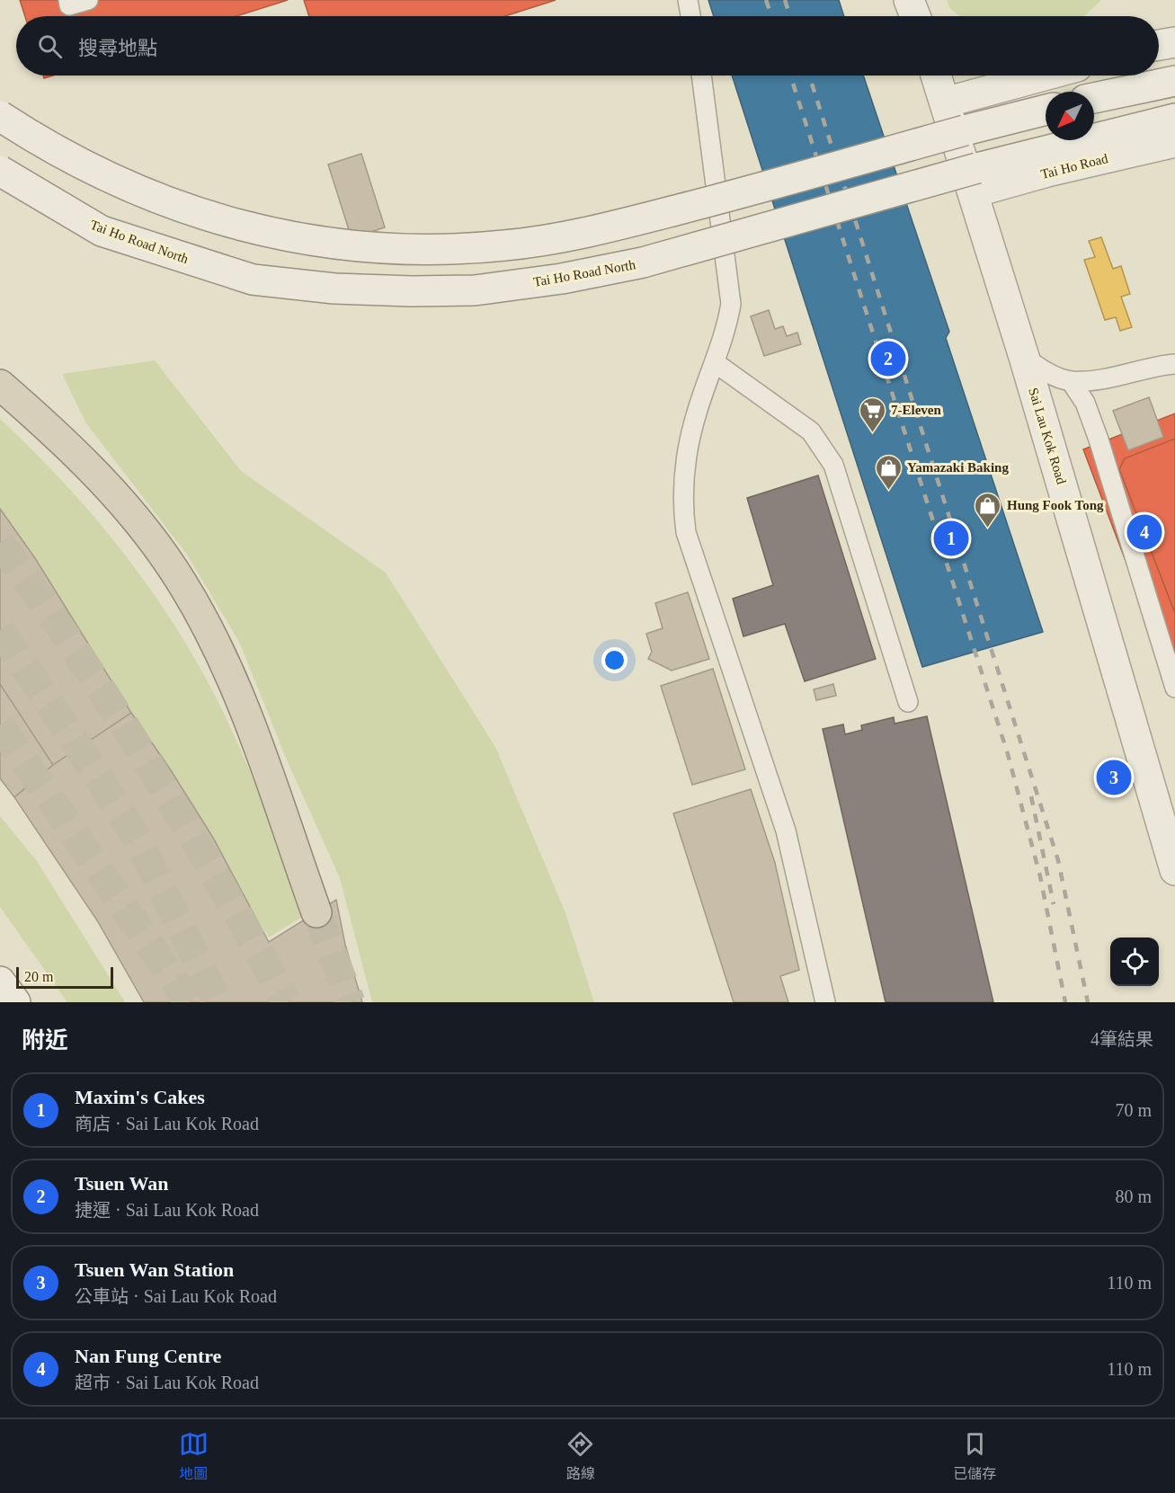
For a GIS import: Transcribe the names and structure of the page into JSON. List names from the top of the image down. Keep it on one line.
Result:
{"streets":{"main road":["Tai Ho Road","Tai Ho Road North","Sai Lau Kok Road"]},"crossings":[["Tai Ho Road","Sai Lau Kok Road"]],"places":{"supermarket":["7-Eleven"],"shop":["Yamazaki Baking","Hung Fook Tong"]},"scale_bar":"20 m","north":"bottom left","page":{"search":"搜尋地點","pins":["2","4","1","3"],"scale":"20 m","heading":["附近","4筆結果"],"list":[{"mark":"1","name":"Maxim's Cakes","note":"商店 · Sai Lau Kok Road","value":"70 m"},{"mark":"2","name":"Tsuen Wan","note":"捷運 · Sai Lau Kok Road","value":"80 m"},{"mark":"3","name":"Tsuen Wan Station","note":"公車站 · Sai Lau Kok Road","value":"110 m"},{"mark":"4","name":"Nan Fung Centre","note":"超市 · Sai Lau Kok Road","value":"110 m"}],"nav":["地圖","路線","已儲存"]}}
